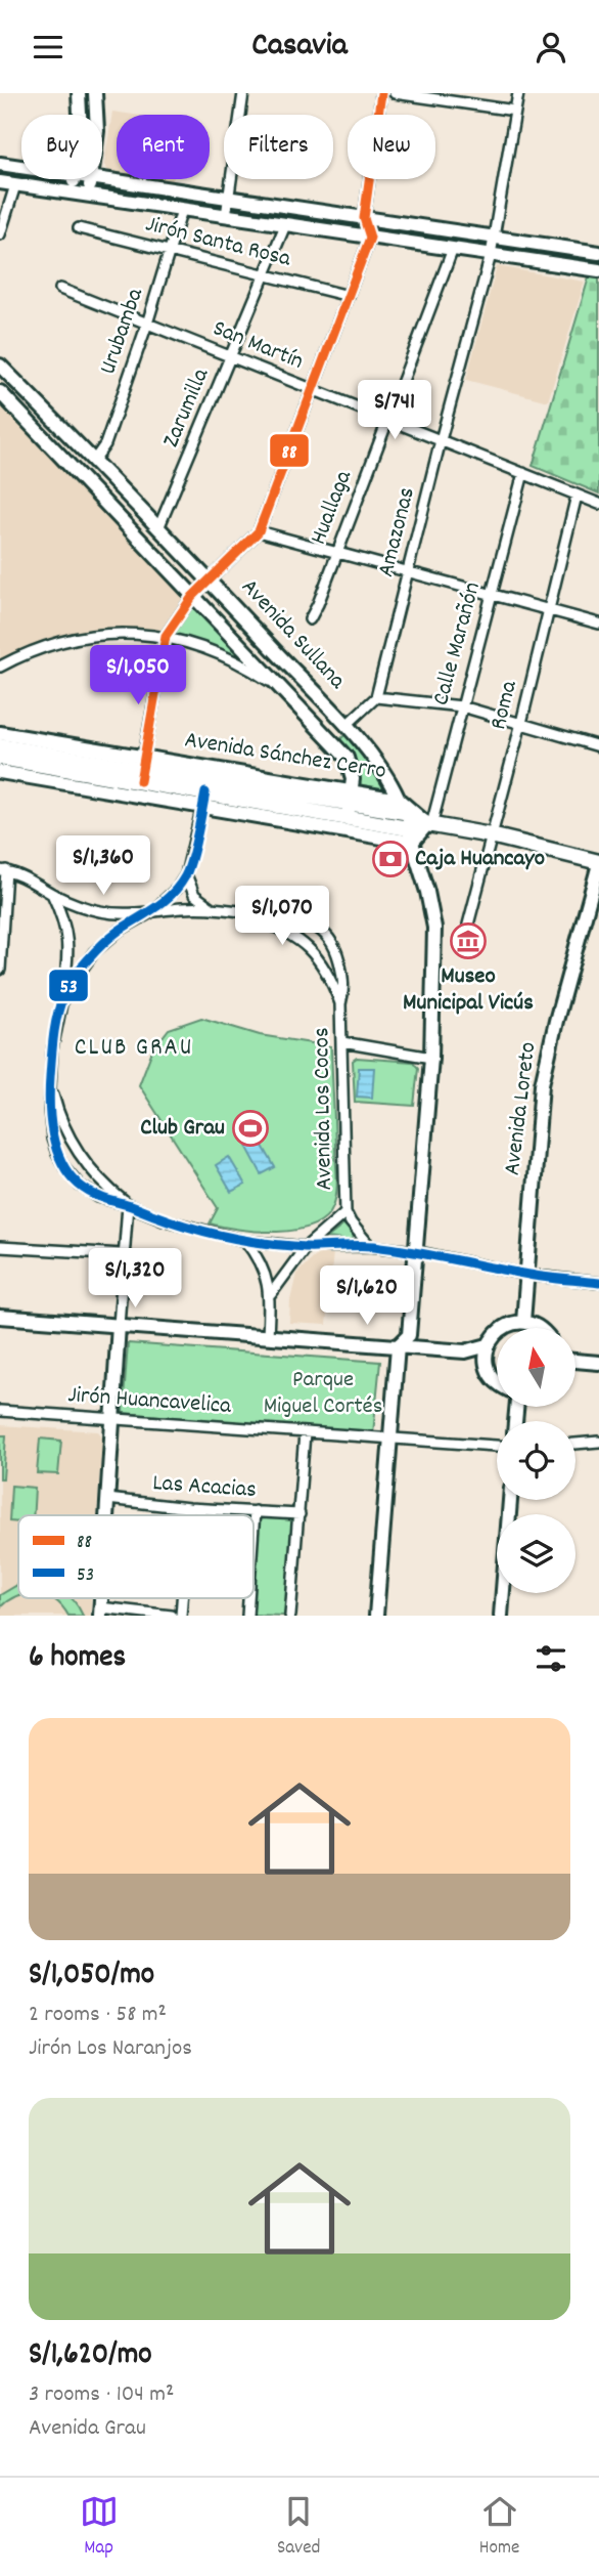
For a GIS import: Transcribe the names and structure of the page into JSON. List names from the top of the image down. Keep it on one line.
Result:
{"streets":{"main road":["Avenida Sullana","Avenida Sánchez Cerro","Avenida Loreto"],"street":["Jirón Santa Rosa","Urubamba","San Martín","Zarumilla","Huallaga","Amazonas","Calle Marañón","Roma","Avenida Los Cocos","Jirón Huancavelica","Las Acacias"]},"crossings":[["Jirón Santa Rosa","Urubamba"],["Jirón Santa Rosa","Zarumilla"],["Urubamba","San Martín"],["Urubamba","Avenida Sullana"],["San Martín","Zarumilla"],["San Martín","Huallaga"],["San Martín","Amazonas"],["San Martín","Calle Marañón"],["San Martín","Roma"],["Zarumilla","Avenida Sullana"],["Avenida Sullana","Avenida Sánchez Cerro"],["Calle Marañón","Avenida Sánchez Cerro"],["Roma","Avenida Sánchez Cerro"],["Avenida Sánchez Cerro","Avenida Los Cocos"],["Avenida Sánchez Cerro","Avenida Loreto"],["Avenida Los Cocos","Avenida Loreto"]],"districts":["CLUB GRAU"],"parks":["Parque Miguel Cortés"],"places":{"bank":["Caja Huancayo"],"museum":["Museo Municipal Vicús"],"sports":["Club Grau"]},"lines":["transit line 88","transit line 53"],"legend":["88","53"],"north":"top","page":{"header":"Casavia","chip":["Buy","Rent","Filters","New"],"price":["S/741","S/1,050","S/1,360","S/1,070","S/1,320","S/1,620"],"heading":"6 homes","list":[{"name":"S/1,050/mo","note":"2 rooms · 58 m² · Jirón Los Naranjos"},{"name":"S/1,620/mo","note":"3 rooms · 104 m² · Avenida Grau"}],"tabs":["Map","Saved","Home"]}}
